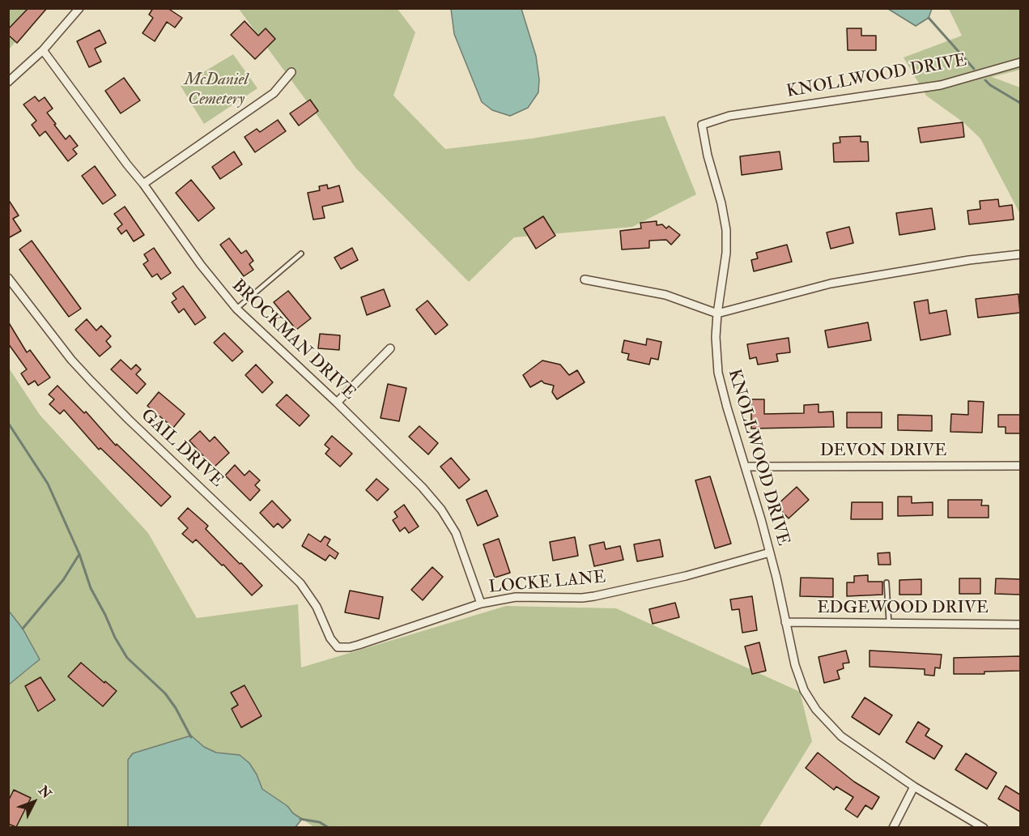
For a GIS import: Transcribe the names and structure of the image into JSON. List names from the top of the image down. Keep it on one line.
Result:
{"streets":{"street":["KNOLLWOOD DRIVE","BROCKMAN DRIVE","GAIL DRIVE","DEVON DRIVE","LOCKE LANE","EDGEWOOD DRIVE"]},"crossings":[["KNOLLWOOD DRIVE","DEVON DRIVE"],["KNOLLWOOD DRIVE","LOCKE LANE"],["KNOLLWOOD DRIVE","EDGEWOOD DRIVE"],["BROCKMAN DRIVE","LOCKE LANE"],["GAIL DRIVE","LOCKE LANE"]],"parks":["McDaniel Cemetery"],"north":"top right"}
